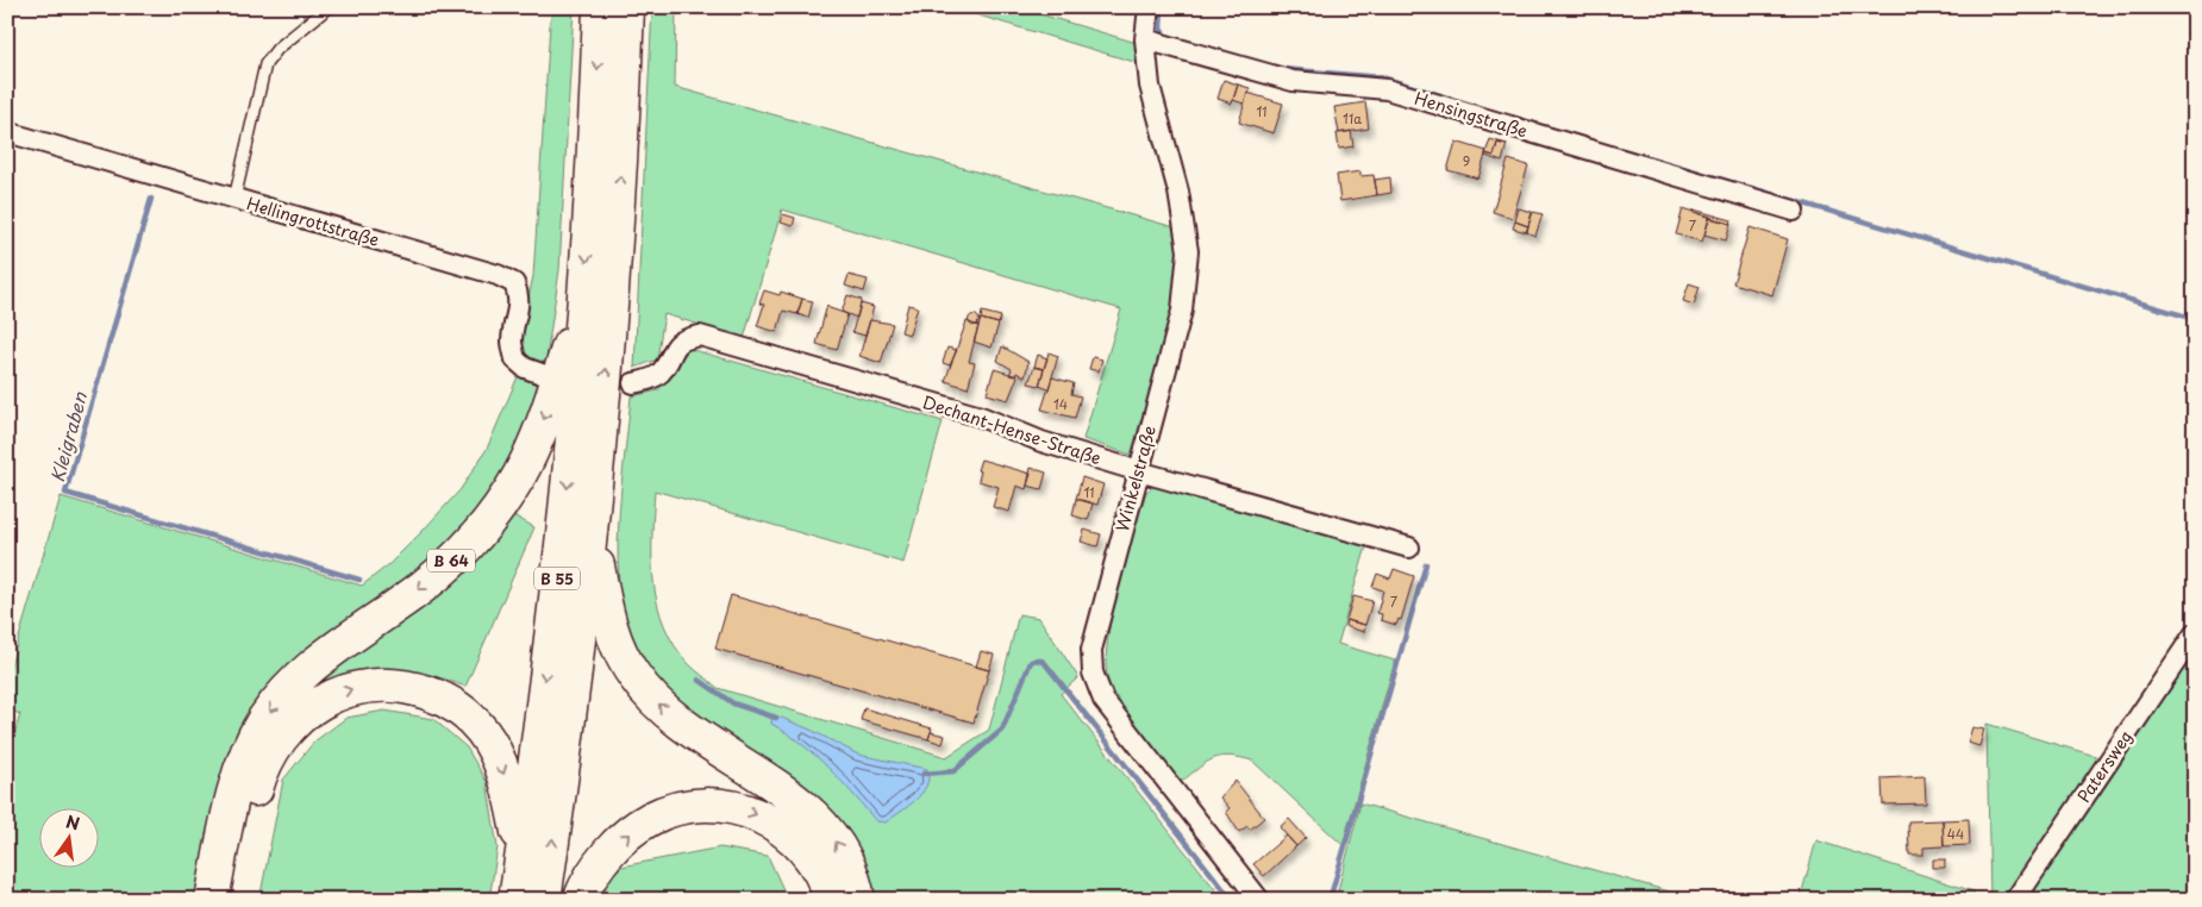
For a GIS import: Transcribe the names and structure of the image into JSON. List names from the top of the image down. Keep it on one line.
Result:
{"streets":{"highway":["B 64","B 55"],"street":["Hensingstraße","Hellingrottstraße","Dechant-Hense-Straße","Winkelstraße","Patersweg"]},"crossings":[["Hensingstraße","Winkelstraße"],["Dechant-Hense-Straße","Winkelstraße"],["B 64","B 55"]],"water":["Kleigraben"],"house_numbers":["11","11a","9","7","14","11","7","44"],"north":"top"}
